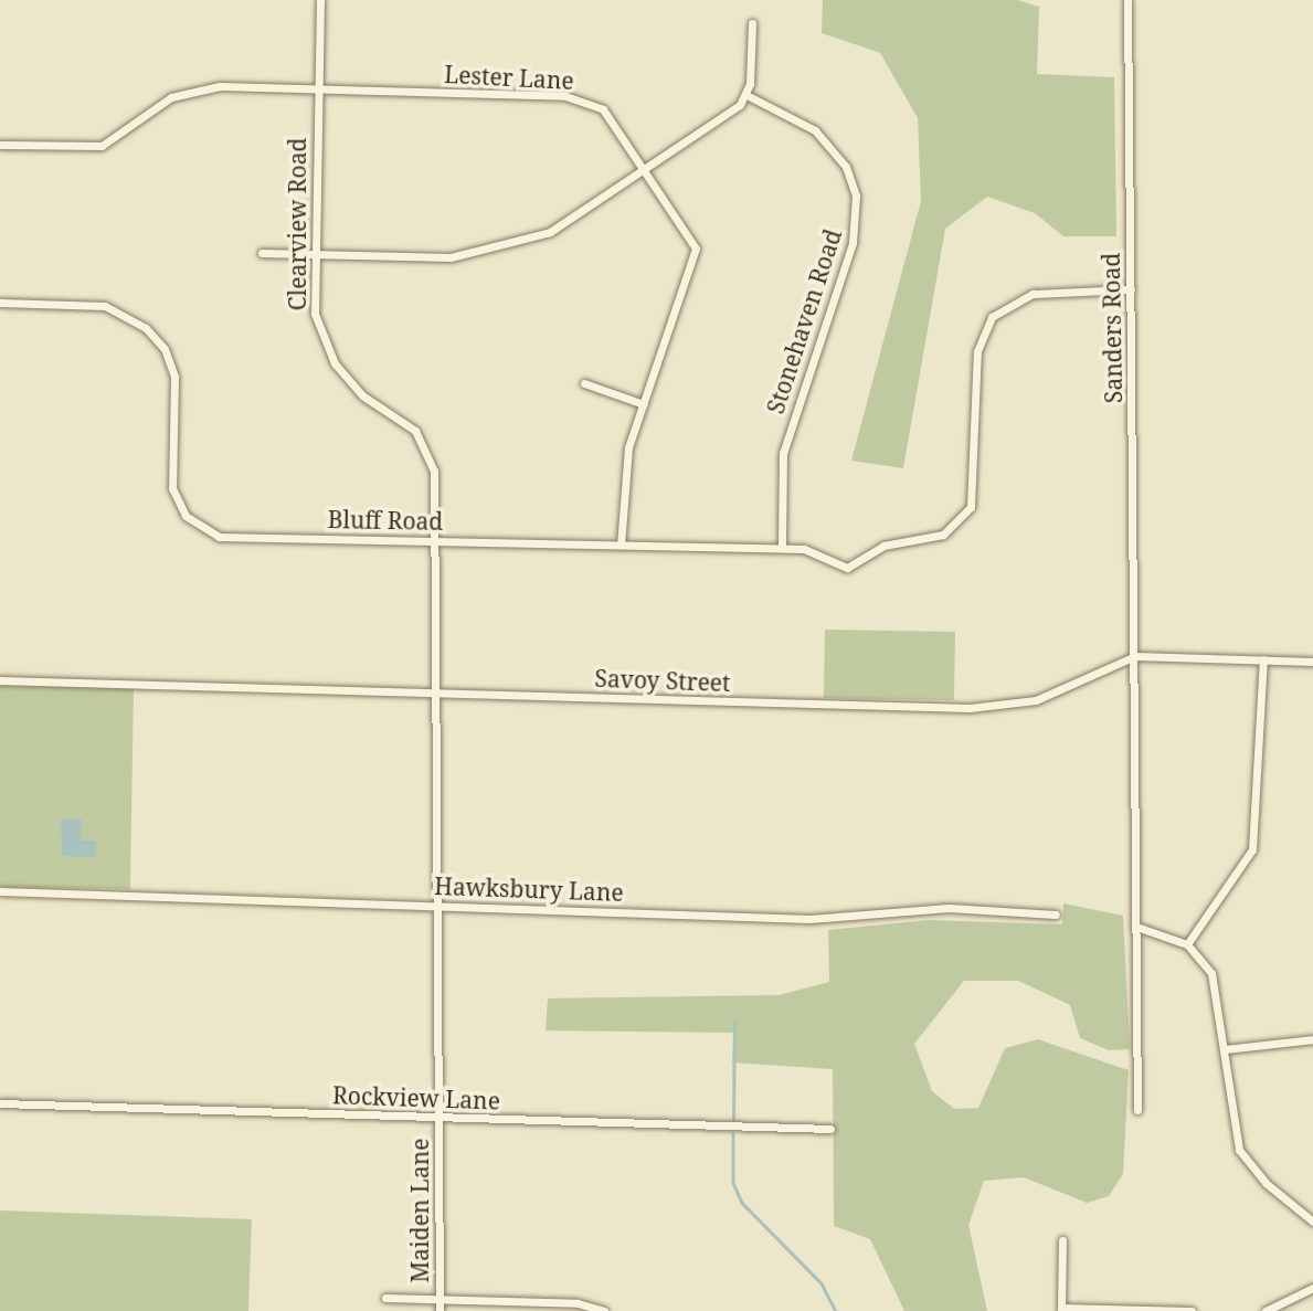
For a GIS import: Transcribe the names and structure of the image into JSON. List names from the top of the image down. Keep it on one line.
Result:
{"streets":{"street":["Lester Lane","Clearview Road","Stonehaven Road","Sanders Road","Bluff Road","Savoy Street","Hawksbury Lane","Rockview Lane","Maiden Lane"]},"crossings":[["Lester Lane","Clearview Road"],["Lester Lane","Bluff Road"],["Clearview Road","Bluff Road"],["Clearview Road","Savoy Street"],["Clearview Road","Maiden Lane"],["Stonehaven Road","Bluff Road"],["Sanders Road","Bluff Road"],["Sanders Road","Savoy Street"],["Savoy Street","Maiden Lane"],["Hawksbury Lane","Maiden Lane"],["Rockview Lane","Maiden Lane"]]}
